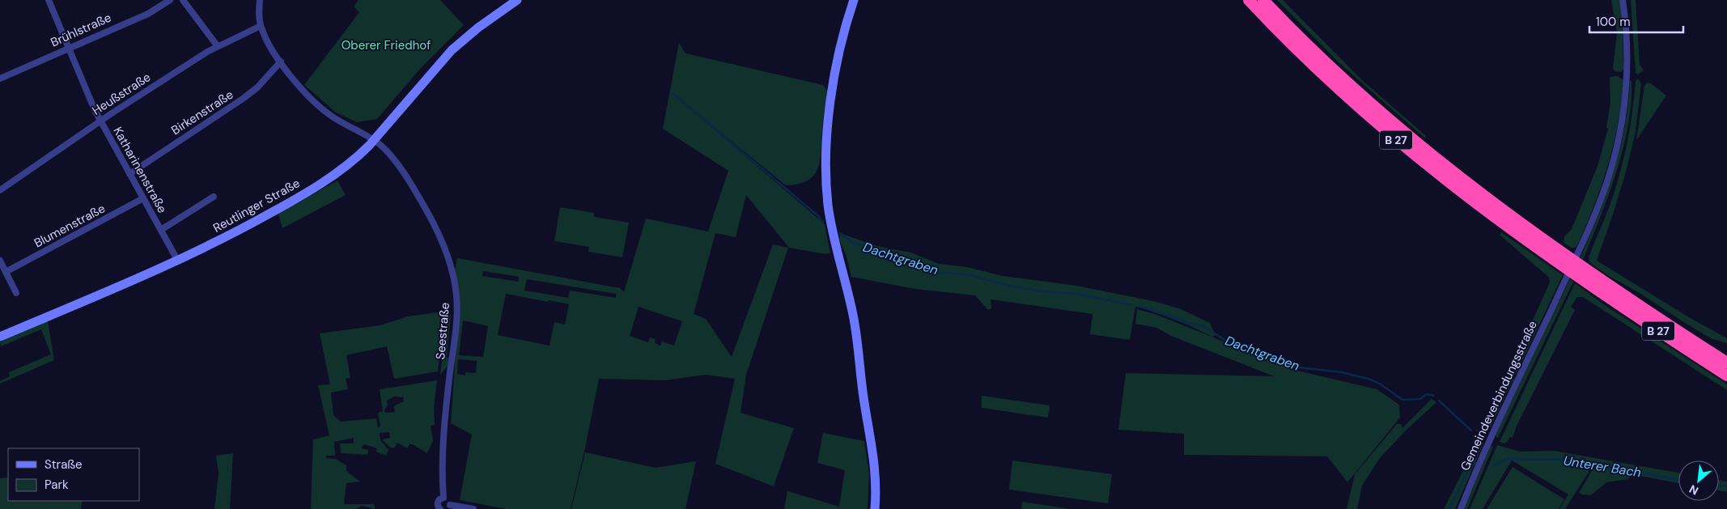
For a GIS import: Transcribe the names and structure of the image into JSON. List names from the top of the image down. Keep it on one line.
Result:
{"streets":{"highway":["B 27"],"street":["Brühlstraße","Heußstraße","Birkenstraße","Katharinenstraße","Reutlinger Straße","Blumenstraße","Seestraße","Gemeindeverbindungsstraße"]},"crossings":[["Brühlstraße","Katharinenstraße"],["Heußstraße","Katharinenstraße"],["Heußstraße","Seestraße"],["Birkenstraße","Katharinenstraße"],["Birkenstraße","Seestraße"],["Katharinenstraße","Reutlinger Straße"],["Katharinenstraße","Blumenstraße"],["Reutlinger Straße","Seestraße"]],"water":["Dachtgraben","Unterer Bach"],"parks":["Oberer Friedhof"],"legend":["Straße","Park"],"scale_bar":"100 m","north":"bottom left"}
